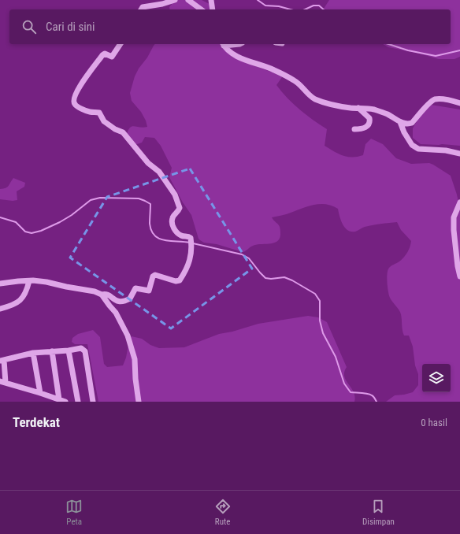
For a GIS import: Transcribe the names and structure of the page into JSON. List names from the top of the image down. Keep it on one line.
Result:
{"page":{"search":"Cari di sini","heading":["Terdekat","0 hasil"],"nav":["Peta","Rute","Disimpan"]}}
